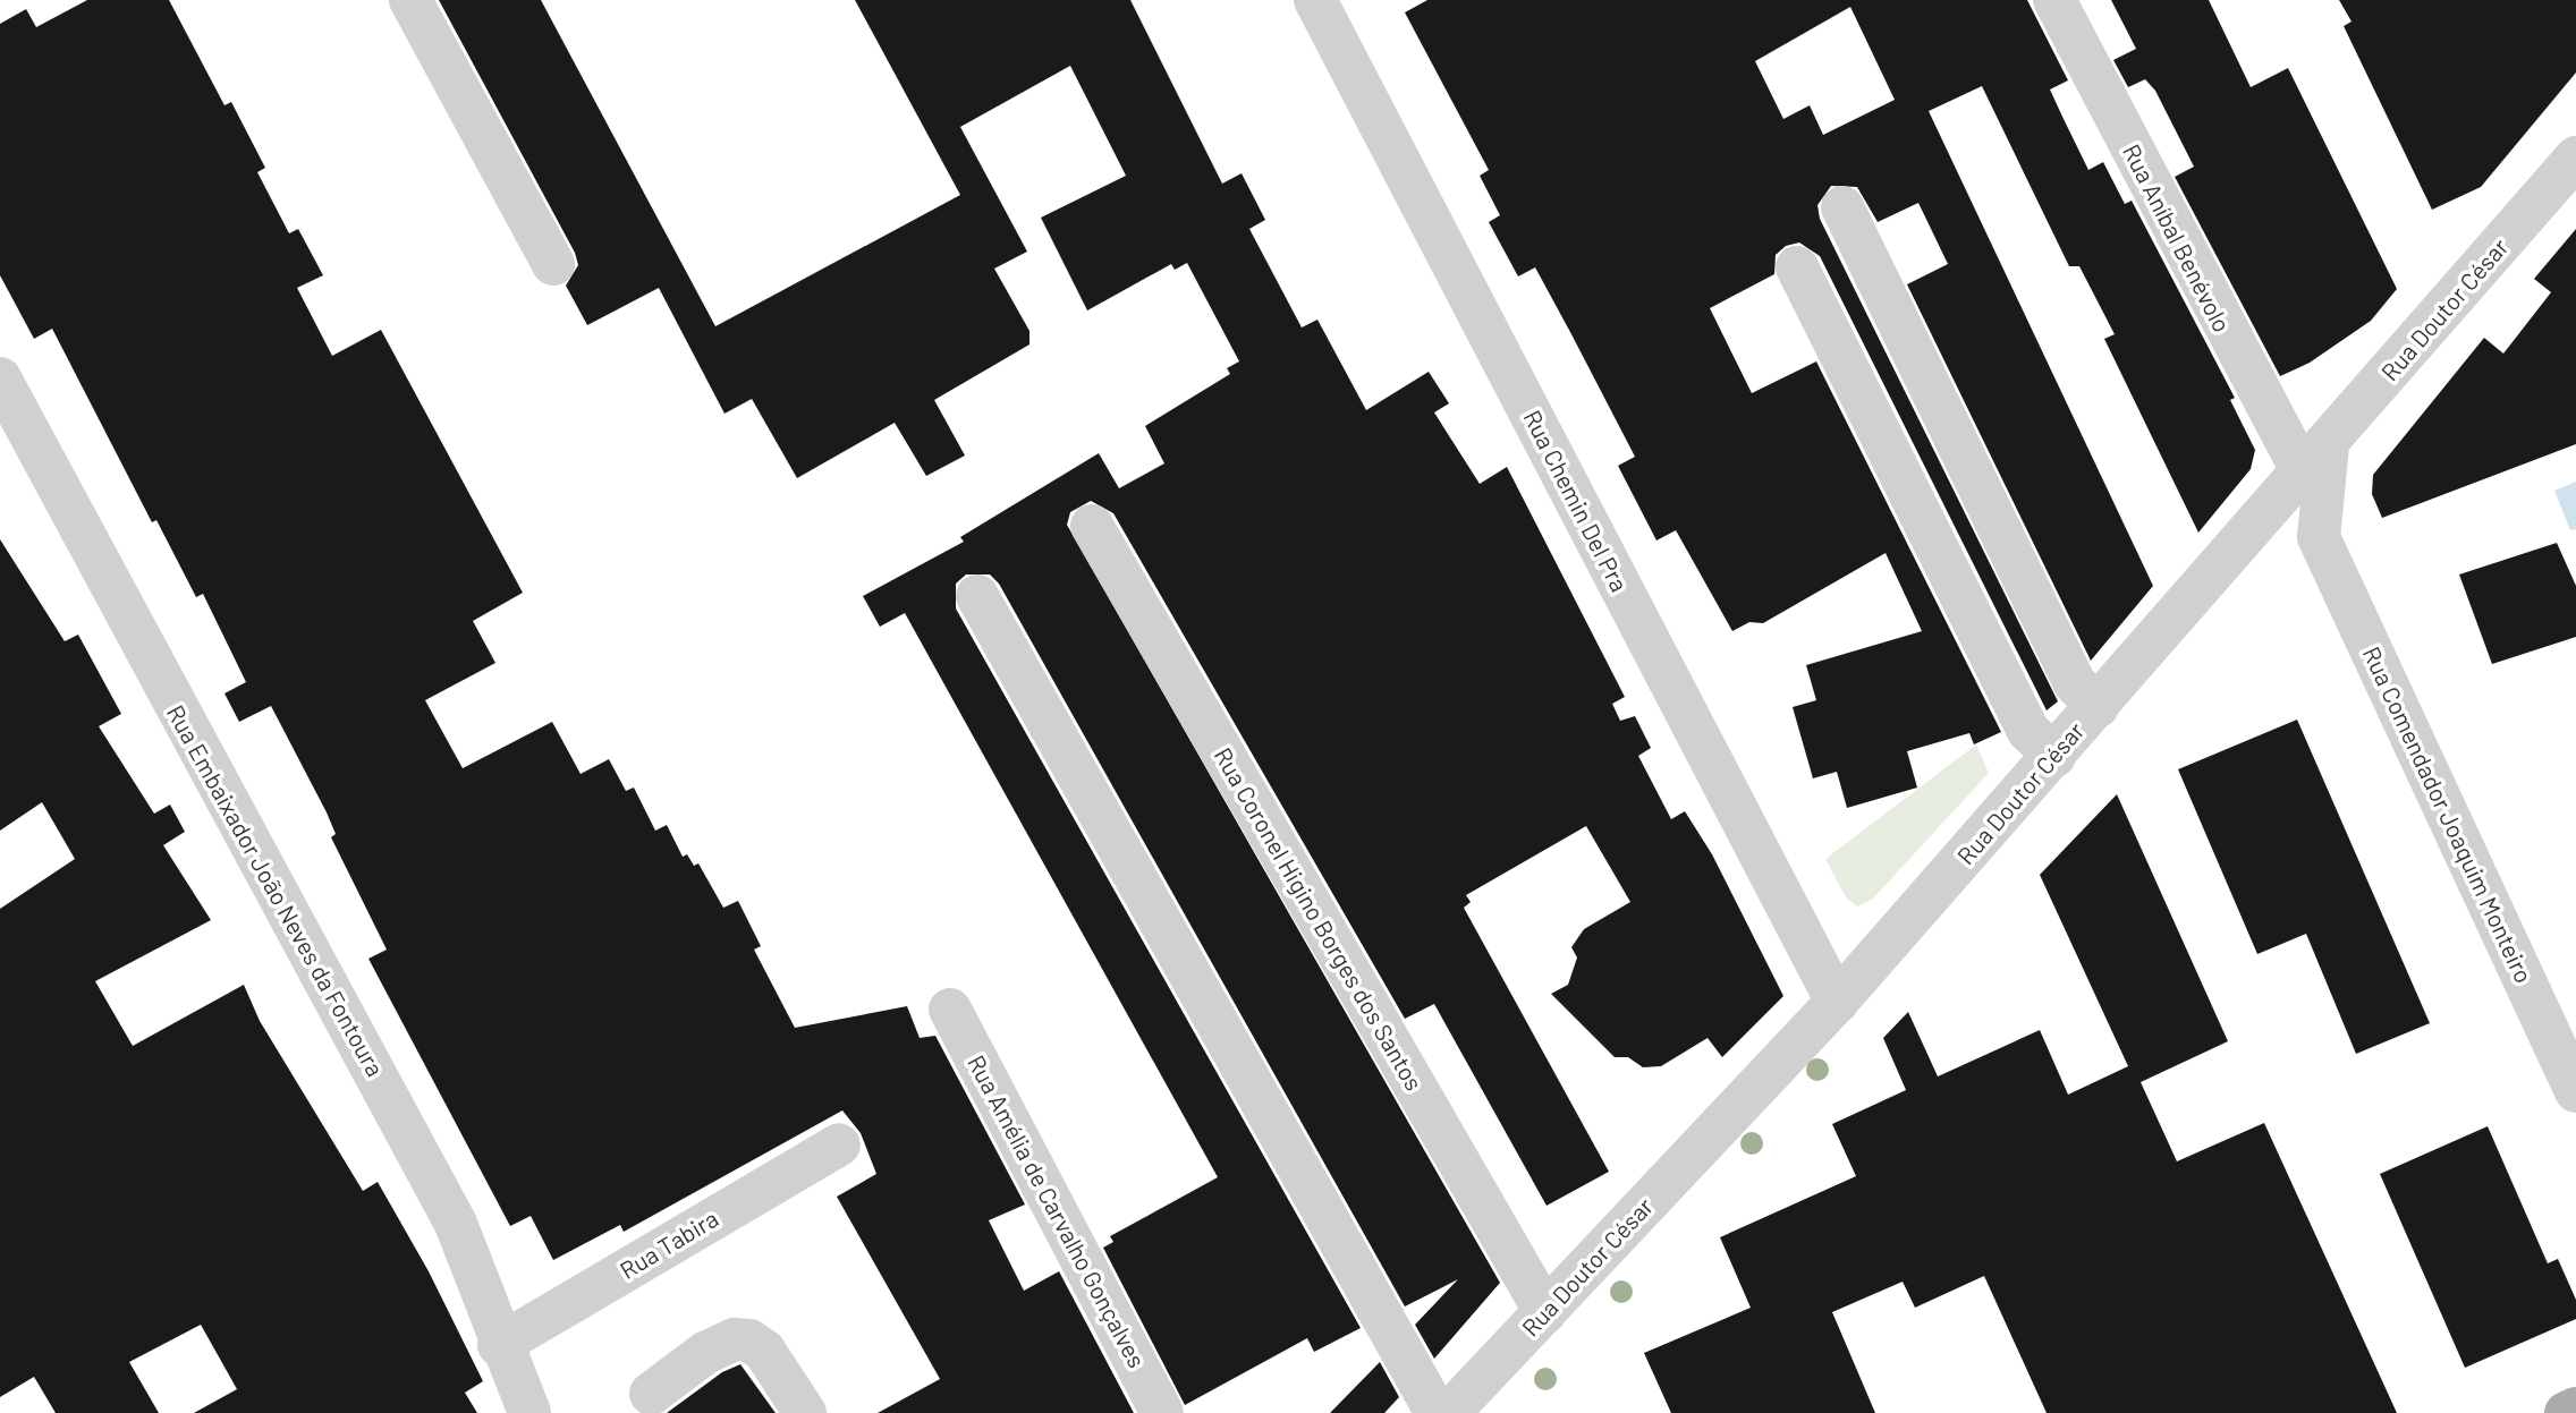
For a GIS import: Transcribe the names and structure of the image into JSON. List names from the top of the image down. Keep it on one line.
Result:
{"streets":{"street":["Rua Aníbal Benévolo","Rua Doutor César","Rua Chemin Del Pra","Rua Comendador Joaquim Monteiro","Rua Embaixador João Neves da Fontoura","Rua Coronel Higino Borges dos Santos","Rua Amélia de Carvalho Gonçalves","Rua Tabira"]},"crossings":[["Rua Aníbal Benévolo","Rua Doutor César"],["Rua Doutor César","Rua Chemin Del Pra"],["Rua Doutor César","Rua Coronel Higino Borges dos Santos"],["Rua Embaixador João Neves da Fontoura","Rua Tabira"]]}
